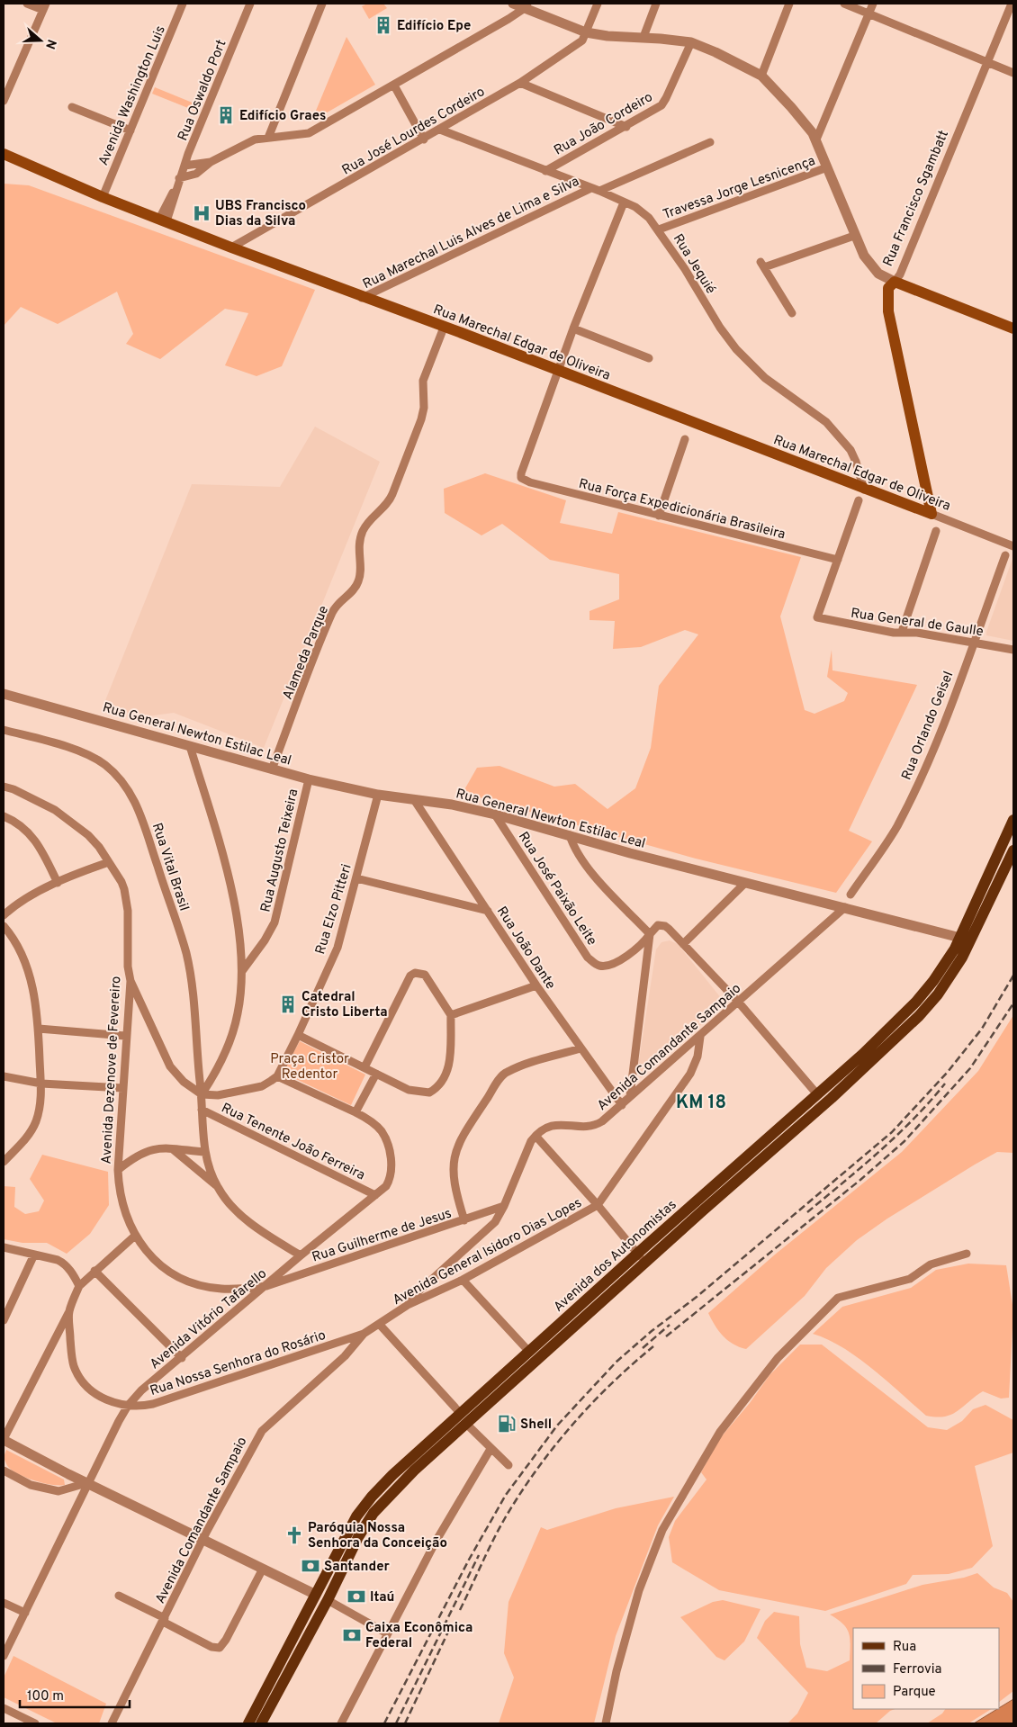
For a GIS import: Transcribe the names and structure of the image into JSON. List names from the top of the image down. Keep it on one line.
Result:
{"streets":{"main road":["Rua Francisco Sgambatt","Rua Marechal Edgar de Oliveira","Avenida dos Autonomistas"],"street":["Rua Oswaldo Port","Avenida Washington Luis","Rua João Cordeiro","Rua José Lourdes Cordeiro","Travessa Jorge Lesnicença","Rua Marechal Luis Alves de Lima e Silva","Rua Jequié","Rua Força Expedicionária Brasileira","Rua General de Gaulle","Alameda Parque","Rua Orlando Geisel","Rua General Newton Estilac Leal","Rua Augusto Teixeira","Rua Vital Brasil","Rua José Paixão Leite","Rua Elzo Pitteri","Rua João Dante","Avenida Comandante Sampaio","Avenida Dezenove de Fevereiro","Rua Tenente João Ferreira","Rua Guilherme de Jesus","Avenida General Isidoro Dias Lopes","Avenida Vitório Tafarello","Rua Nossa Senhora do Rosário"]},"crossings":[["Rua Oswaldo Port","Rua Marechal Edgar de Oliveira"],["Avenida Washington Luis","Rua Marechal Edgar de Oliveira"],["Rua João Cordeiro","Rua Jequié"],["Rua José Lourdes Cordeiro","Rua Jequié"],["Rua José Lourdes Cordeiro","Rua Marechal Edgar de Oliveira"],["Travessa Jorge Lesnicença","Rua Jequié"],["Rua Francisco Sgambatt","Rua Marechal Edgar de Oliveira"],["Rua Marechal Luis Alves de Lima e Silva","Rua Jequié"],["Rua Marechal Luis Alves de Lima e Silva","Rua Marechal Edgar de Oliveira"],["Rua Jequié","Rua Marechal Edgar de Oliveira"],["Rua Marechal Edgar de Oliveira","Rua Força Expedicionária Brasileira"],["Rua Marechal Edgar de Oliveira","Alameda Parque"],["Rua Força Expedicionária Brasileira","Rua General de Gaulle"],["Rua General de Gaulle","Rua Orlando Geisel"],["Alameda Parque","Rua General Newton Estilac Leal"],["Rua General Newton Estilac Leal","Rua Augusto Teixeira"],["Rua General Newton Estilac Leal","Rua José Paixão Leite"],["Rua General Newton Estilac Leal","Rua Elzo Pitteri"],["Rua General Newton Estilac Leal","Rua João Dante"],["Rua General Newton Estilac Leal","Avenida Comandante Sampaio"],["Rua General Newton Estilac Leal","Avenida dos Autonomistas"],["Rua Vital Brasil","Rua Tenente João Ferreira"],["Rua Elzo Pitteri","Avenida Vitório Tafarello"],["Rua João Dante","Avenida Comandante Sampaio"],["Avenida Comandante Sampaio","Avenida General Isidoro Dias Lopes"],["Avenida Comandante Sampaio","Rua Nossa Senhora do Rosário"],["Avenida Dezenove de Fevereiro","Rua Guilherme de Jesus"],["Avenida Dezenove de Fevereiro","Avenida Vitório Tafarello"],["Rua Tenente João Ferreira","Avenida Vitório Tafarello"],["Rua Guilherme de Jesus","Avenida Vitório Tafarello"],["Avenida General Isidoro Dias Lopes","Rua Nossa Senhora do Rosário"],["Avenida Vitório Tafarello","Rua Nossa Senhora do Rosário"]],"districts":["KM 18"],"parks":["Praça Cristor Redentor"],"places":{"building":["Edifício Epe","Edifício Graes","Catedral Cristo Liberta"],"hospital":["UBS Francisco Dias da Silva"],"fuel station":["Shell"],"church":["Paróquia Nossa Senhora da Conceição"],"bank":["Santander","Itaú","Caixa Econômica Federal"]},"legend":["Rua","Ferrovia","Parque"],"scale_bar":"100 m","north":"right"}
